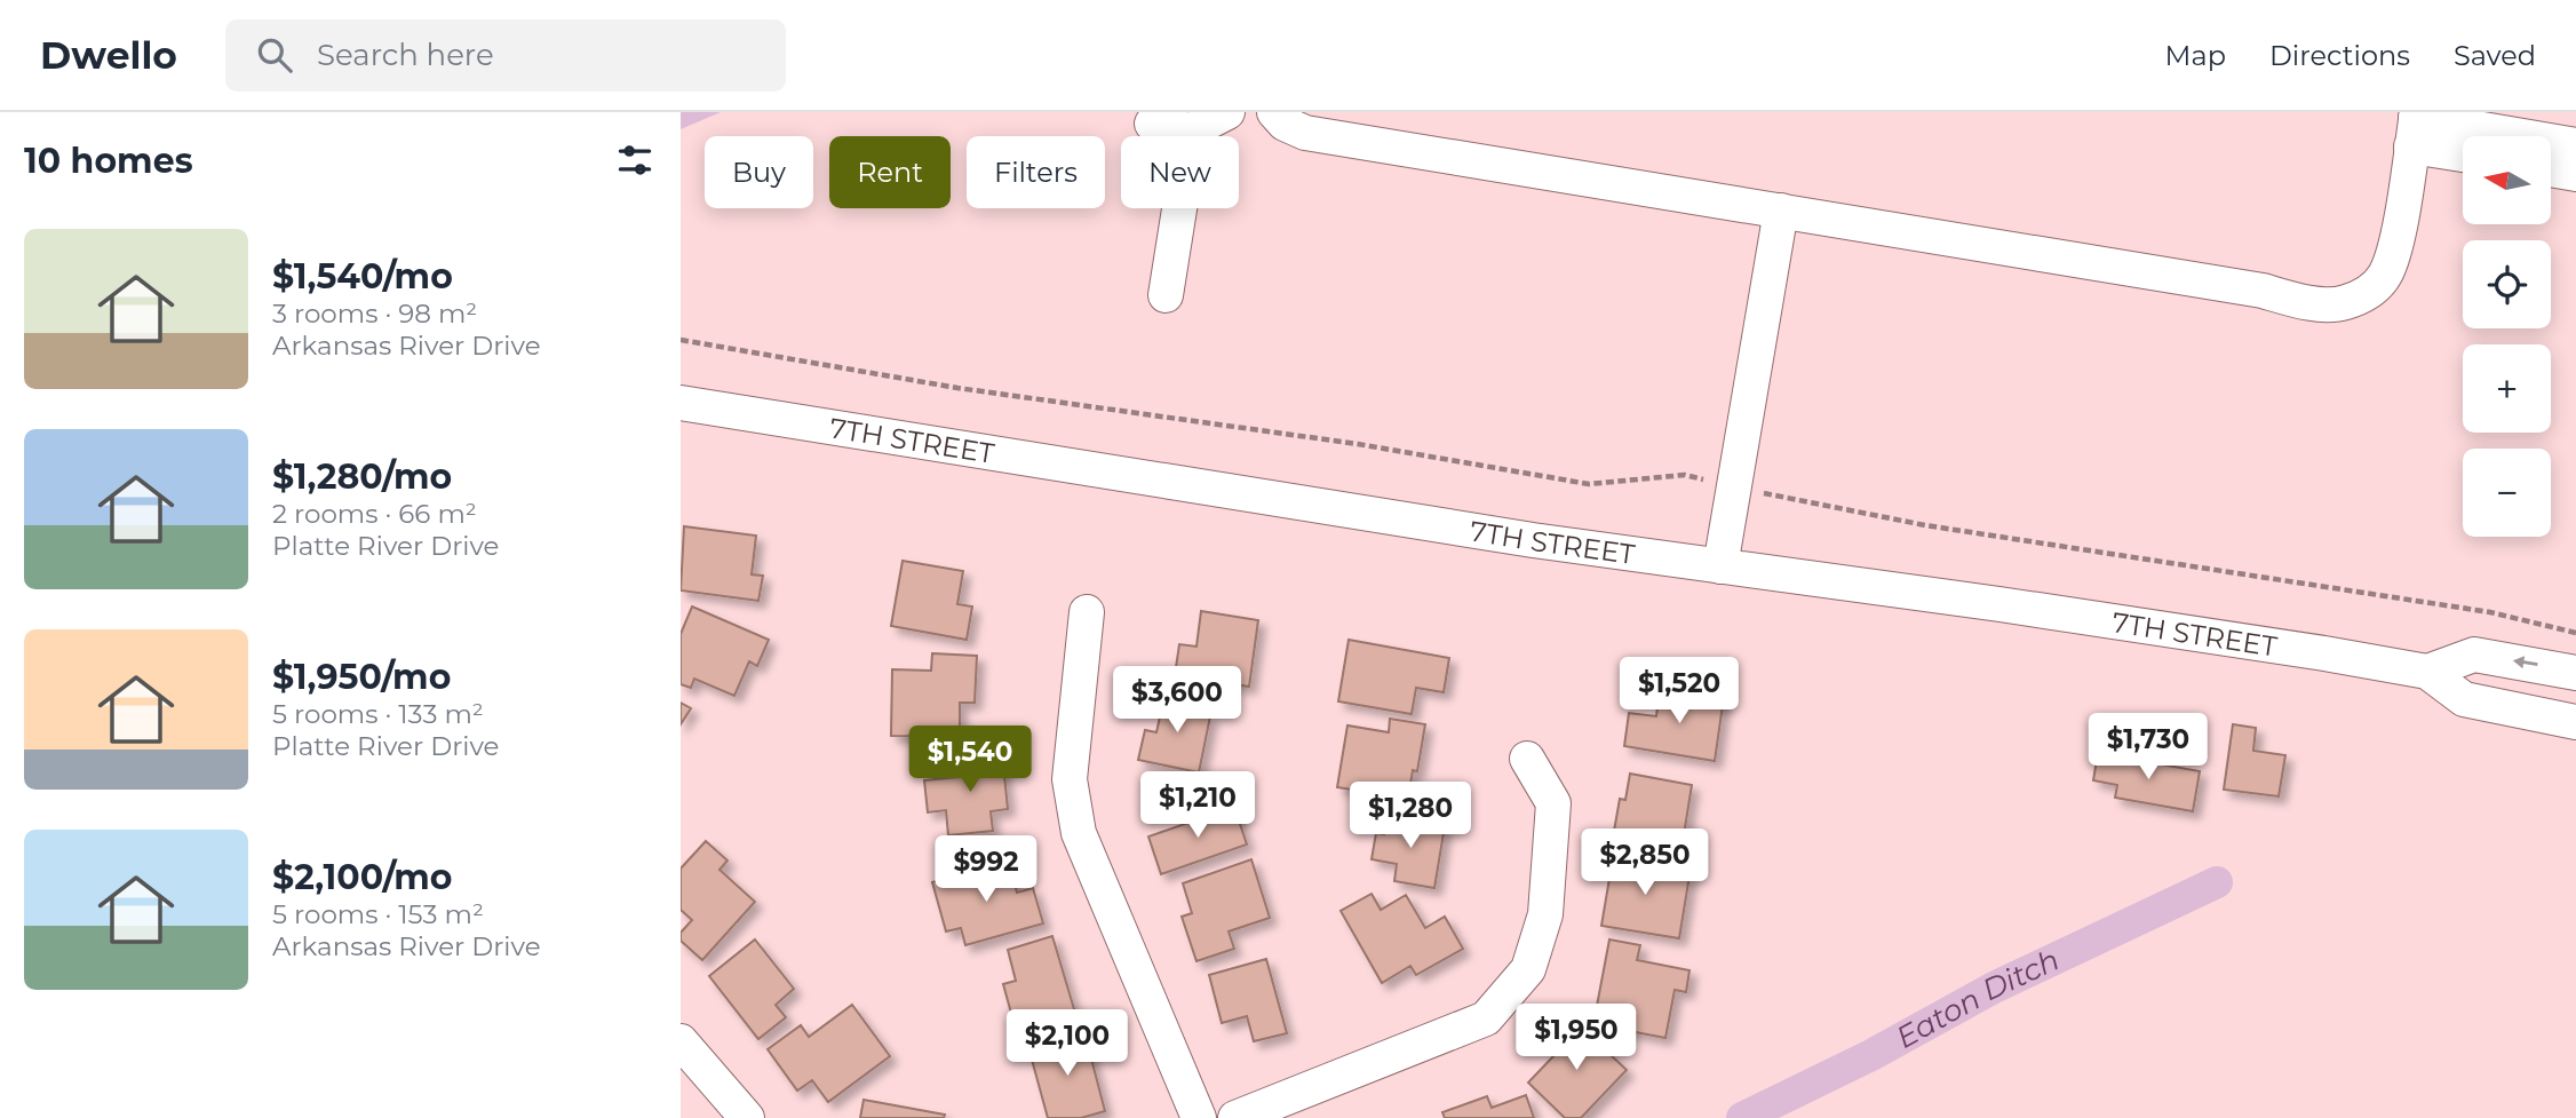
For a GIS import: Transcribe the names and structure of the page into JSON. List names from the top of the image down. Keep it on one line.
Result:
{"streets":{"street":["7TH STREET"]},"water":["Eaton Ditch"],"north":"left","page":{"header":"Dwello","search":"Search here","nav":["Map","Directions","Saved"],"heading":"10 homes","map_buttons":["+","−"],"chip":["Buy","Rent","Filters","New"],"list":[{"name":"$1,540/mo","note":"3 rooms · 98 m² · Arkansas River Drive"},{"name":"$1,280/mo","note":"2 rooms · 66 m² · Platte River Drive"},{"name":"$1,950/mo","note":"5 rooms · 133 m² · Platte River Drive"},{"name":"$2,100/mo","note":"5 rooms · 153 m² · Arkansas River Drive"}],"price":["$1,520","$3,600","$1,730","$1,540","$1,210","$1,280","$2,850","$992","$1,950","$2,100"]}}
